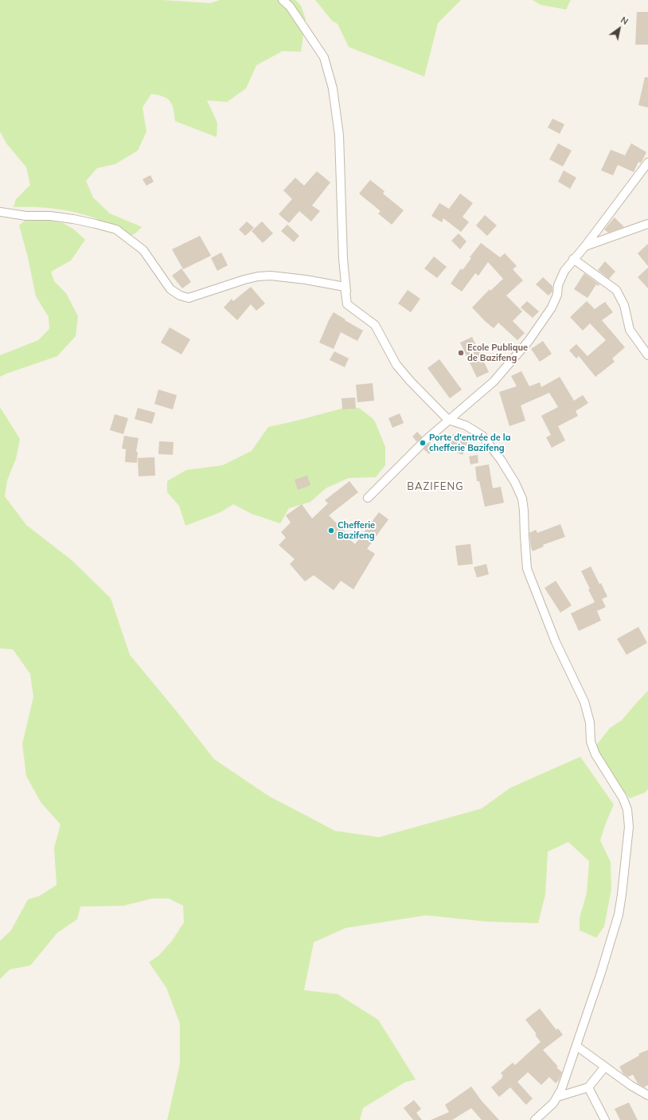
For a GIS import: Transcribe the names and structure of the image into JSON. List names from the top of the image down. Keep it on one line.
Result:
{"districts":["BAZIFENG"],"places":["Ecole Publique de Bazifeng","Porte d'entrée de la chefferie Bazifeng","Chefferie Bazifeng"],"north":"top right"}
